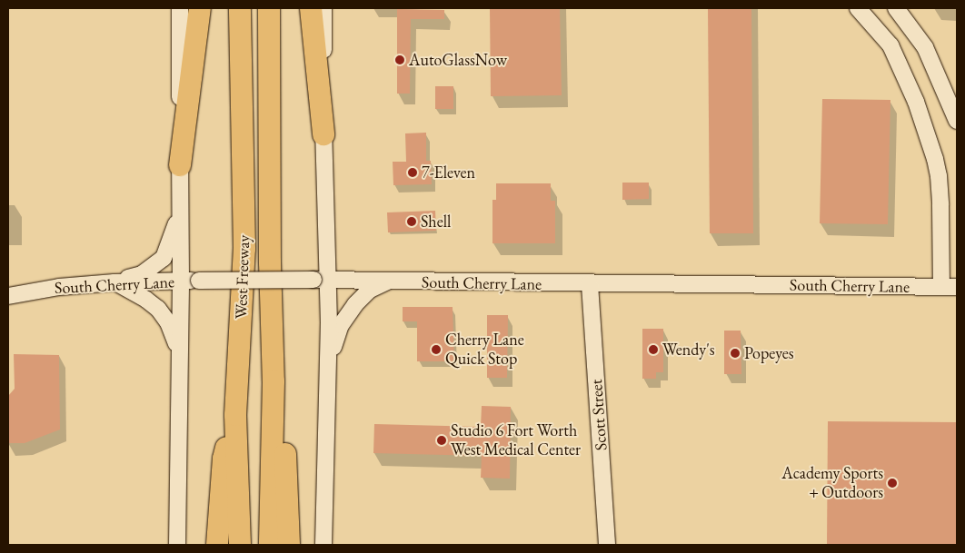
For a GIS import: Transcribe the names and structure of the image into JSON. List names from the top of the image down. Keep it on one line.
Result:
{"streets":{"highway":["West Freeway"],"street":["South Cherry Lane","Scott Street"]},"crossings":[["South Cherry Lane","Scott Street"]],"places":["AutoGlassNow","7-Eleven","Shell","Cherry Lane Quick Stop","Wendy's","Popeyes","Studio 6 Fort Worth West Medical Center","Academy Sports + Outdoors"]}
